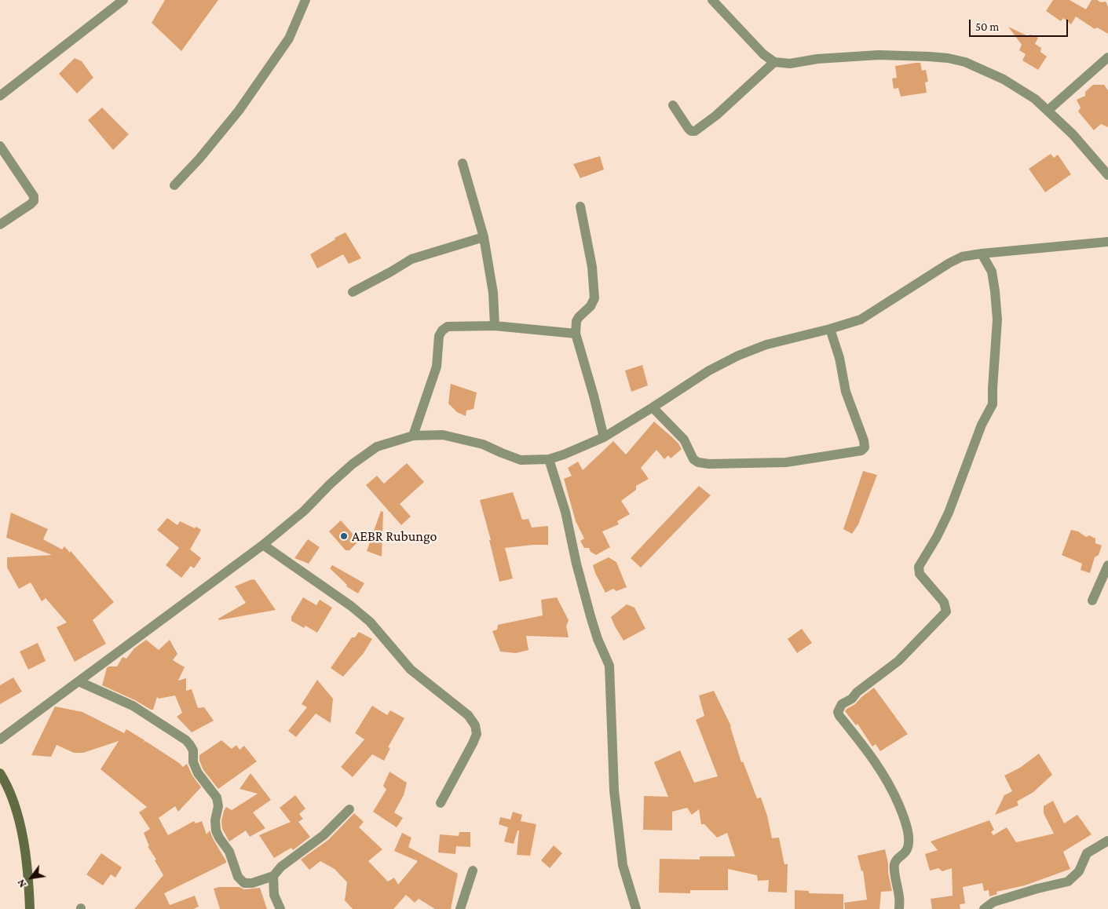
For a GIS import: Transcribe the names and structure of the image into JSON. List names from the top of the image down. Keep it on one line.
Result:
{"places":["AEBR Rubungo"],"scale_bar":"50 m","north":"bottom left"}
